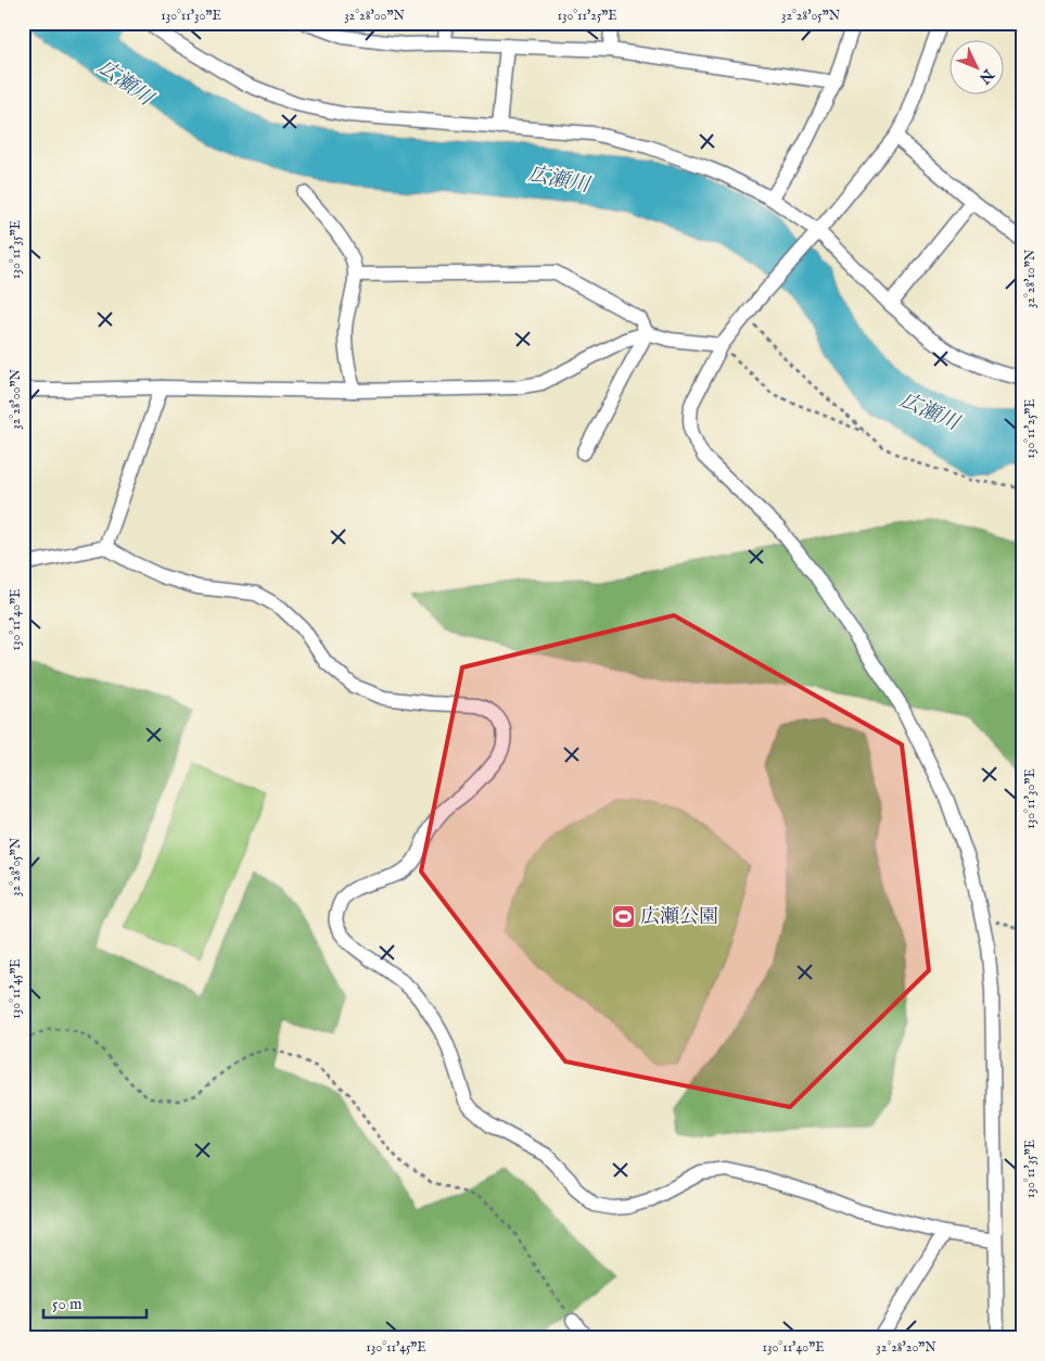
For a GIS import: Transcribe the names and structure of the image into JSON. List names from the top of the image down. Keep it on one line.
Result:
{"water":["広瀬川"],"places":{"sports":["広瀬公園"]},"scale_bar":"50 m","north":"bottom right","coordinates":["130°11'30\"E","32°28'00\"N","130°11'25\"E","32°28'05\"N","130°11'35\"E","32°28'10\"N","130°11'40\"E","130°11'45\"E","32°28'20\"N"]}
